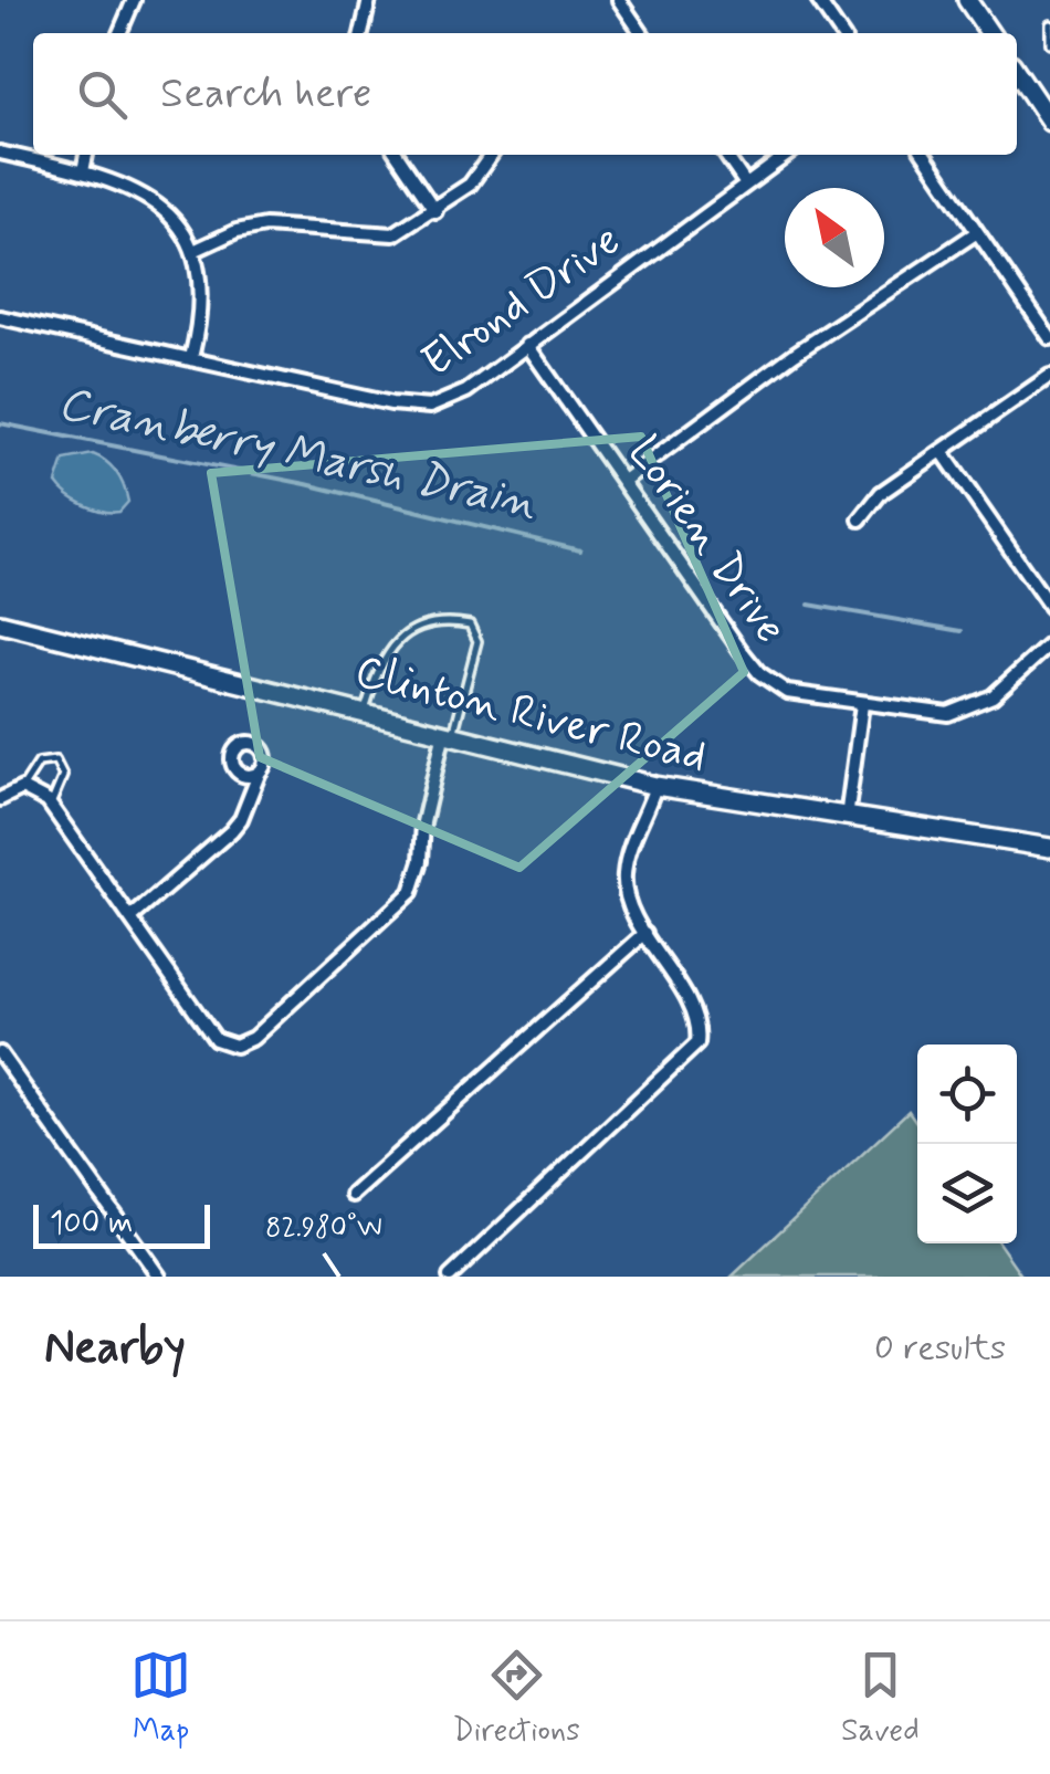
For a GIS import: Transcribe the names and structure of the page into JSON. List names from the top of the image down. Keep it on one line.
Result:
{"streets":{"street":["Elrond Drive","Lorien Drive","Clinton River Road"]},"crossings":[["Elrond Drive","Lorien Drive"]],"water":["Cranberry Marsh Drain"],"scale_bar":"100 m","north":"top left","page":{"search":"Search here","scale":"100 m","heading":["Nearby","0 results"],"nav":["Map","Directions","Saved"]},"coordinates":["82.980°W"]}
